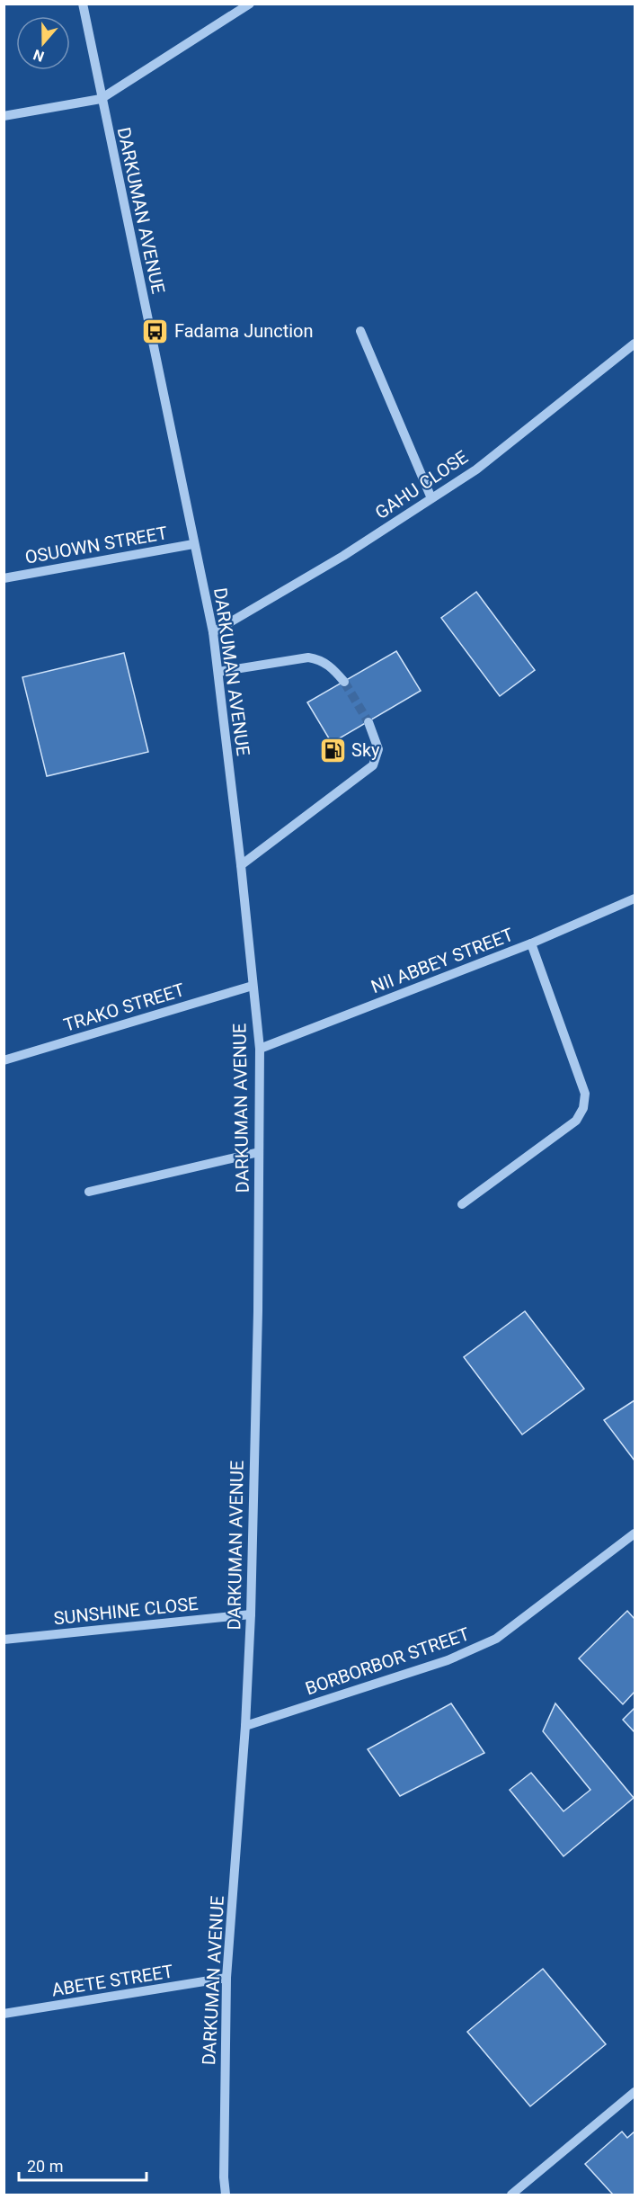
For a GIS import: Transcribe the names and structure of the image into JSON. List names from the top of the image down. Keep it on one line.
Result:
{"streets":{"street":["DARKUMAN AVENUE","GAHU CLOSE","OSUOWN STREET","NII ABBEY STREET","TRAKO STREET","SUNSHINE CLOSE","BORBORBOR STREET","ABETE STREET"]},"crossings":[["DARKUMAN AVENUE","GAHU CLOSE"],["DARKUMAN AVENUE","OSUOWN STREET"],["DARKUMAN AVENUE","NII ABBEY STREET"],["DARKUMAN AVENUE","TRAKO STREET"],["DARKUMAN AVENUE","SUNSHINE CLOSE"],["DARKUMAN AVENUE","BORBORBOR STREET"],["DARKUMAN AVENUE","ABETE STREET"]],"places":{"bus stop":["Fadama Junction"],"fuel station":["Sky"]},"scale_bar":"20 m","north":"bottom"}
